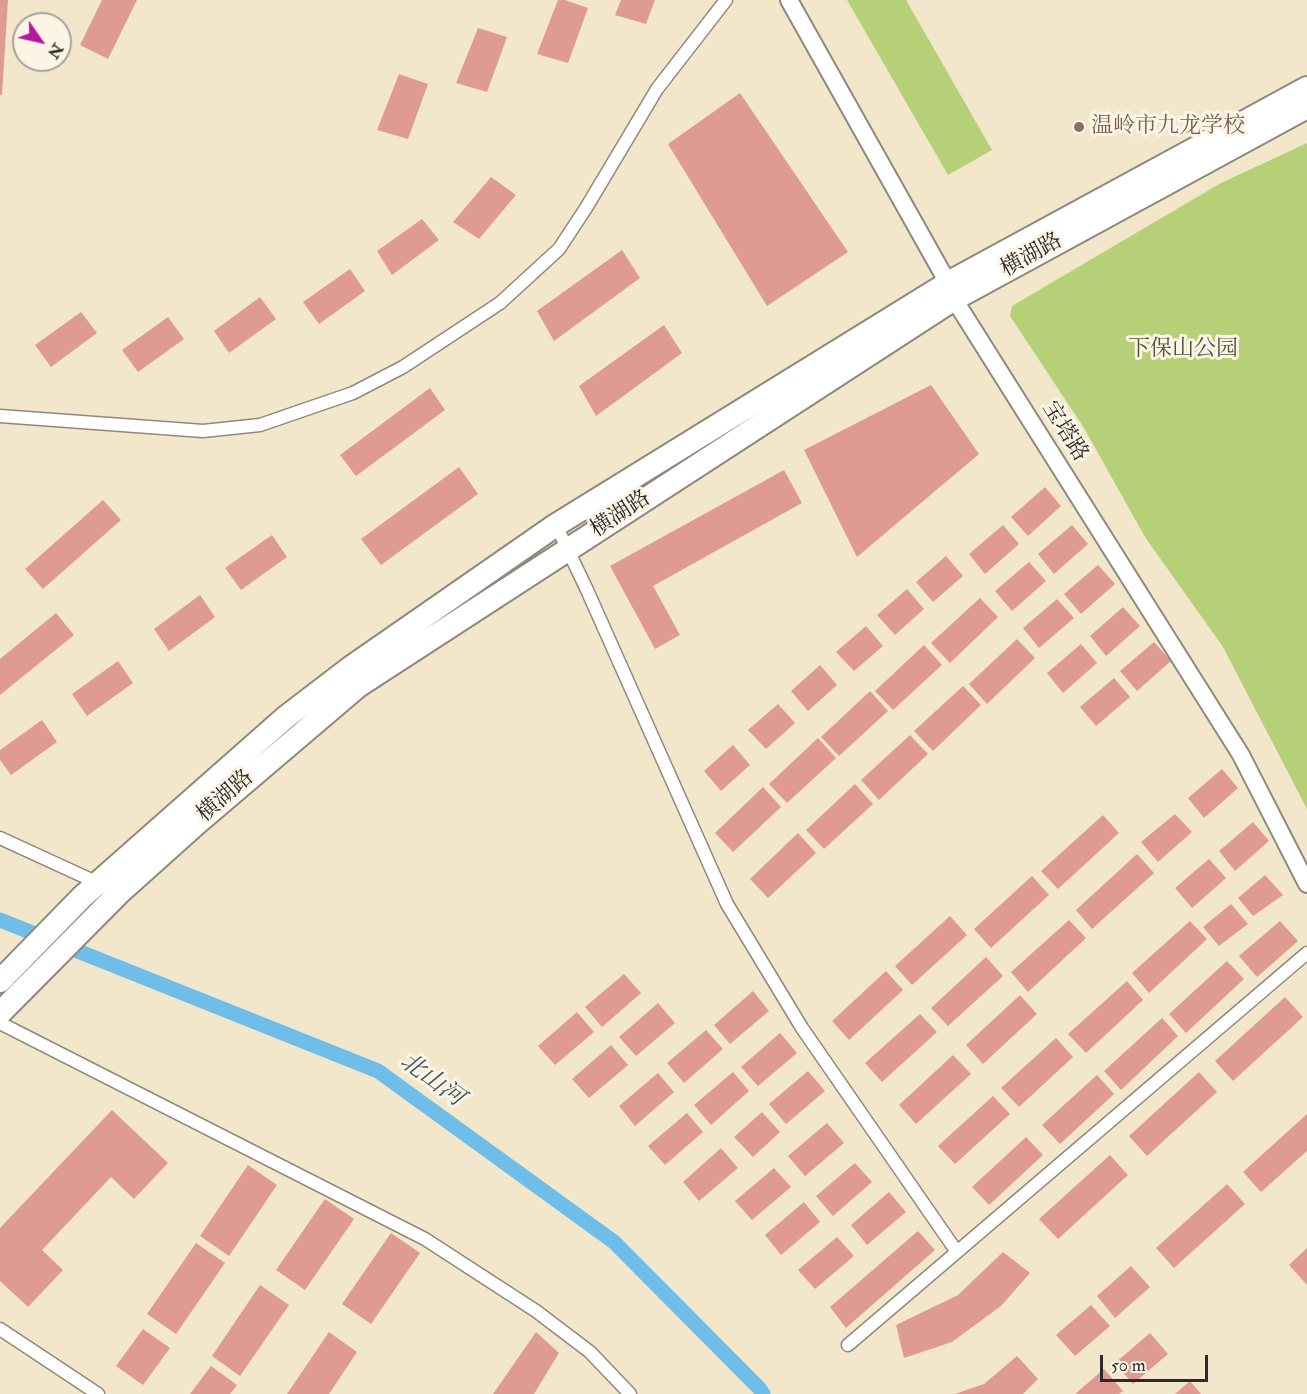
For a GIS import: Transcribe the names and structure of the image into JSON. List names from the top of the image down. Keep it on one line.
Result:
{"streets":{"highway":["横湖路"],"street":["宝塔路"]},"crossings":[["横湖路","宝塔路"]],"water":["北山河"],"parks":["下保山公园"],"places":["温岭市九龙学校"],"scale_bar":"50 m","north":"bottom right"}
